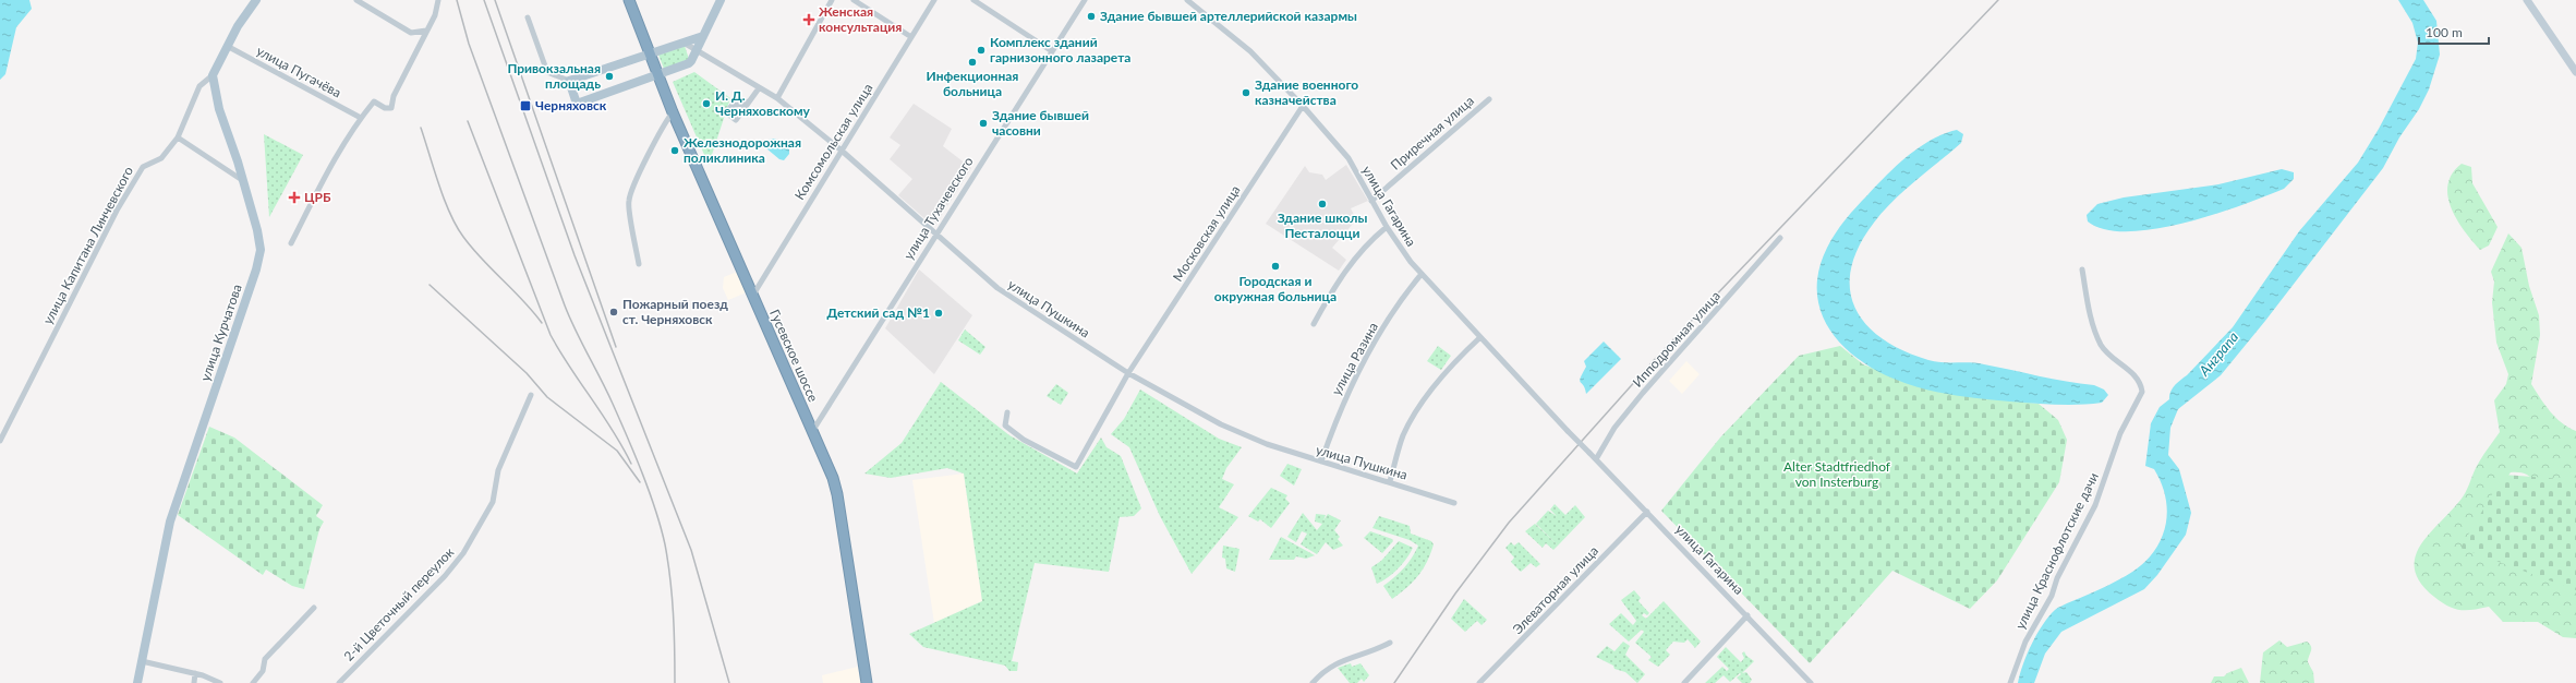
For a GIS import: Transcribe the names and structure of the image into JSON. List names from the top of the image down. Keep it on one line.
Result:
{"streets":{"highway":["Гусевское шоссе"],"main road":["улица Курчатова"],"street":["улица Пугачёва","Приречная улица","Комсомольская улица","улица Гагарина","улица Тухачевского","Московская улица","улица Капитана Линчевского","улица Пушкина","Ипподромная улица","улица Разина","улица Краснофлотские дачи","Элеваторная улица","2-й Цветочный переулок"]},"crossings":[["Приречная улица","улица Гагарина"],["Комсомольская улица","улица Пушкина"],["Комсомольская улица","Гусевское шоссе"],["улица Гагарина","Московская улица"],["улица Гагарина","Ипподромная улица"],["улица Гагарина","улица Разина"],["улица Гагарина","Элеваторная улица"],["улица Тухачевского","улица Пушкина"],["улица Тухачевского","Гусевское шоссе"],["Московская улица","улица Пушкина"],["улица Капитана Линчевского","улица Курчатова"],["улица Пушкина","улица Разина"]],"water":["Анграпа"],"parks":["Alter Stadtfriedhof von Insterburg"],"places":{"other":["Здание бывшей артеллерийской казармы","Комплекс зданий гарнизонного лазарета","Инфекционная больница","Привокзальная площадь","Здание военного казначейства","И. Д. Черняховскому","Здание бывшей часовни","Железнодорожная поликлиника","Здание школы Песталоцци","Городская и окружная больница","Пожарный поезд ст. Черняховск","Детский сад №1"],"health":["Женская консультация","ЦРБ"],"transit":["Черняховск"]},"scale_bar":"100 m"}
